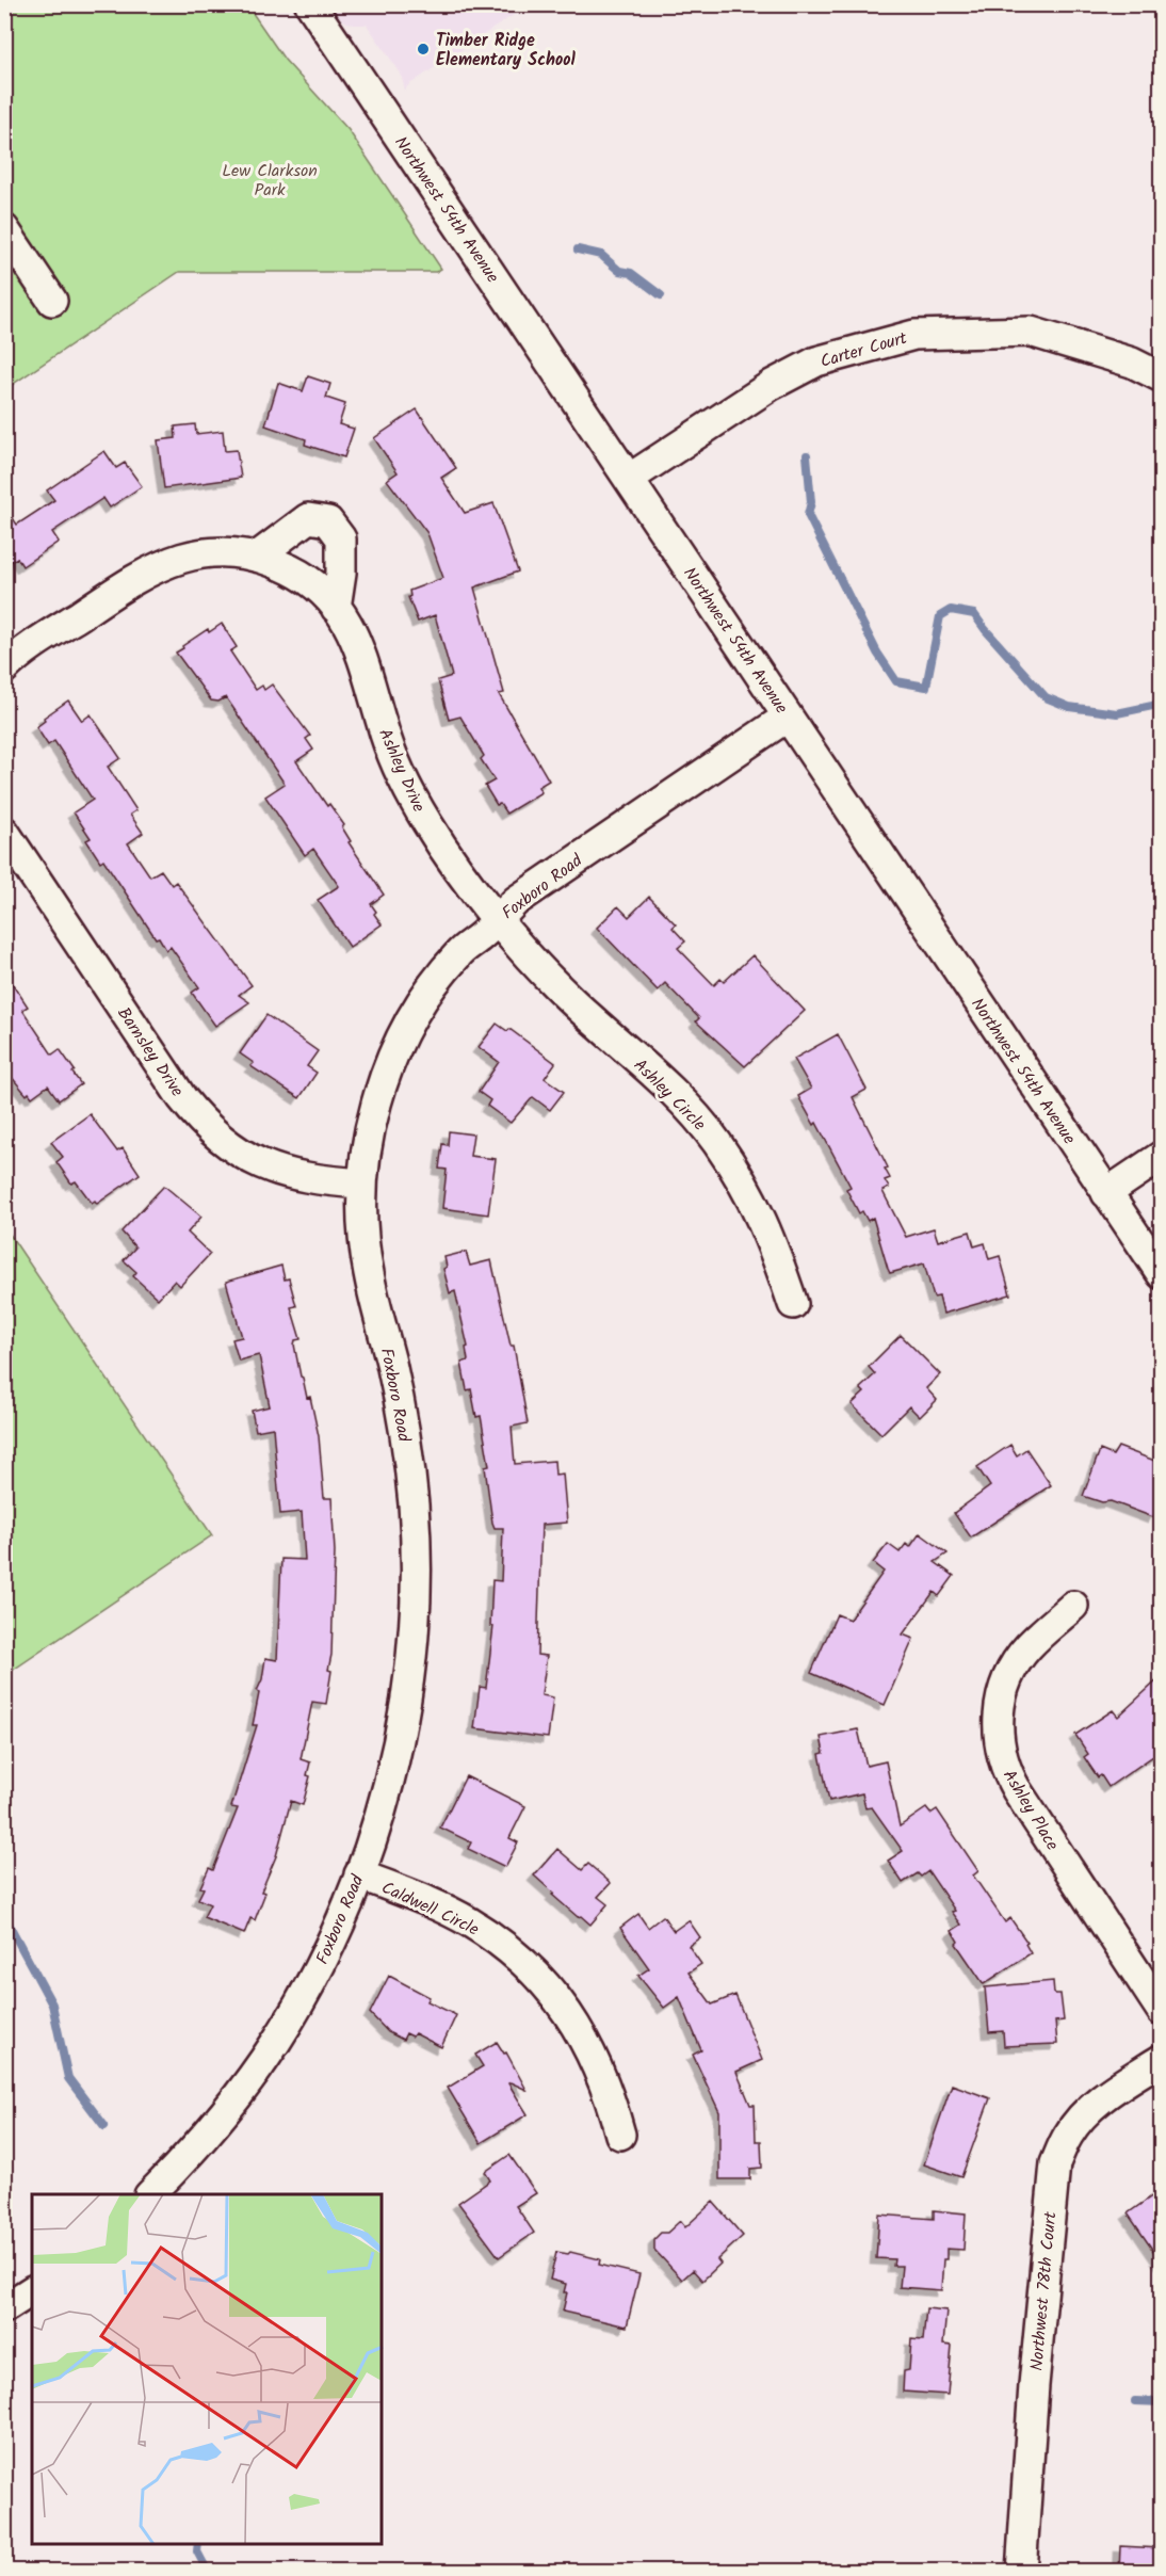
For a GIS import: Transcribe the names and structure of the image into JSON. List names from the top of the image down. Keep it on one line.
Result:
{"streets":{"street":["Northwest 54th Avenue","Carter Court","Ashley Drive","Foxboro Road","Barnsley Drive","Ashley Circle","Ashley Place","Caldwell Circle","Northwest 78th Court"]},"crossings":[["Northwest 54th Avenue","Carter Court"],["Northwest 54th Avenue","Foxboro Road"],["Ashley Drive","Foxboro Road"],["Ashley Drive","Ashley Circle"],["Foxboro Road","Barnsley Drive"],["Foxboro Road","Ashley Circle"],["Foxboro Road","Caldwell Circle"]],"parks":["Lew Clarkson Park"],"places":["Timber Ridge Elementary School"]}
